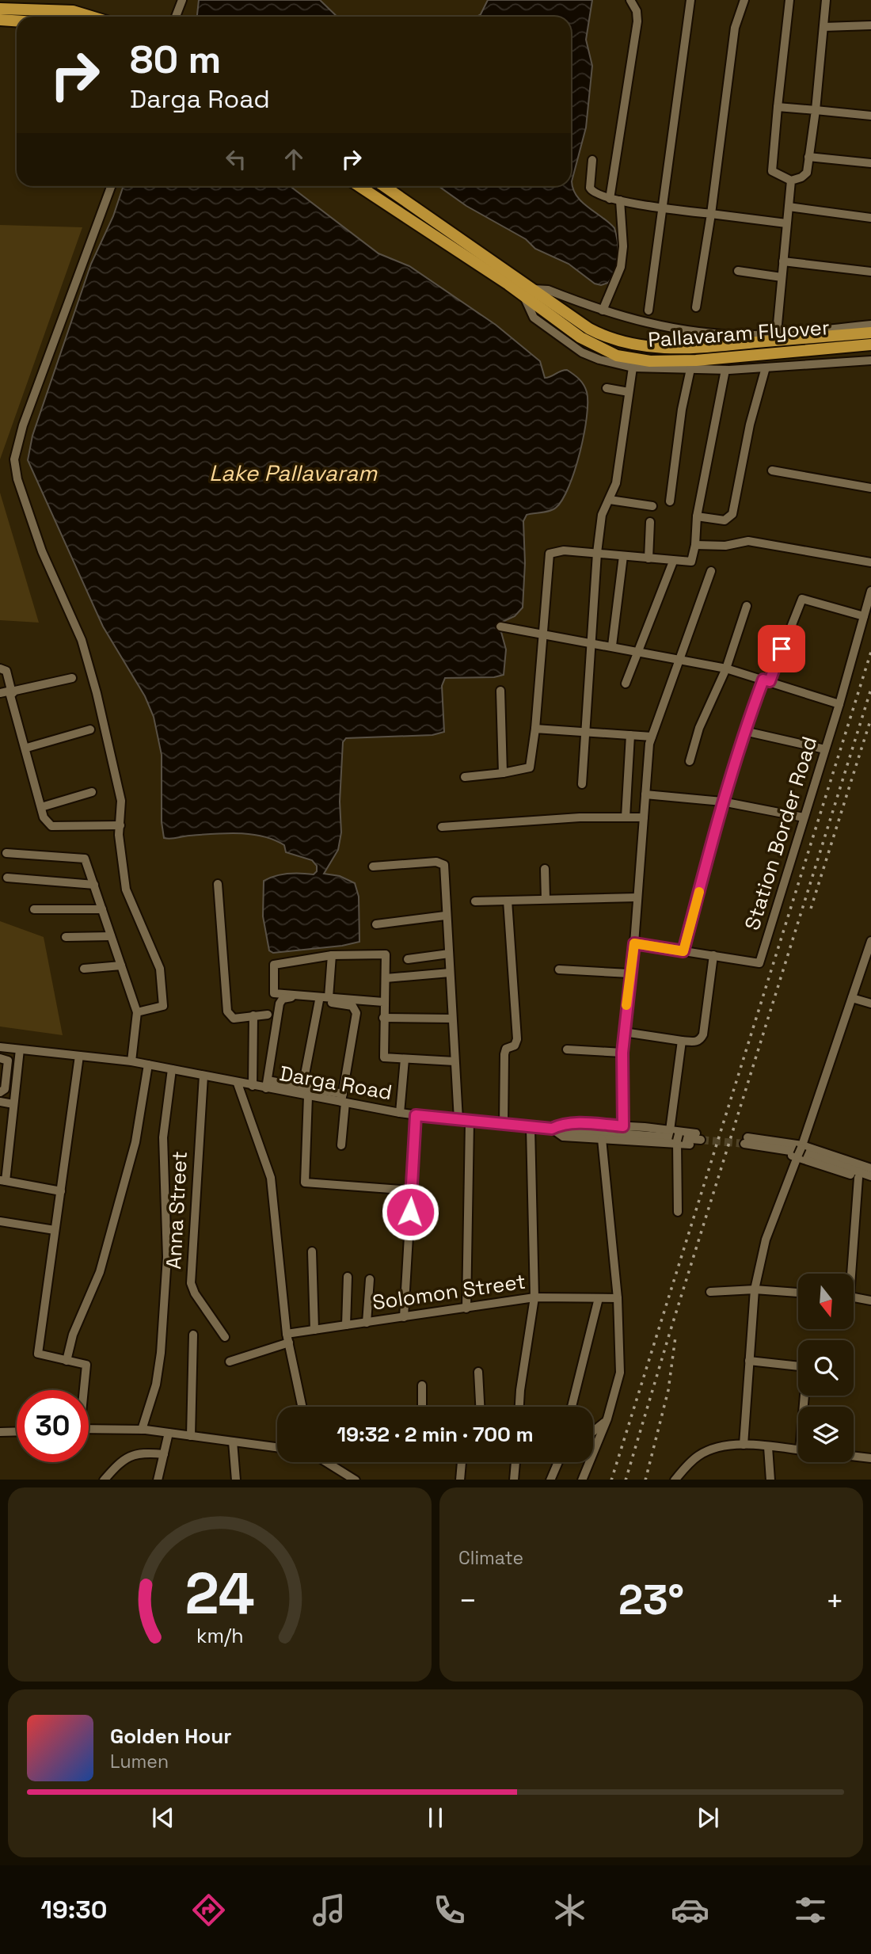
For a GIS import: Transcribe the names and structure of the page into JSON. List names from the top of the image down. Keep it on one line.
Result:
{"streets":{"main road":["Pallavaram Flyover"],"street":["Station Border Road","Darga Road","Anna Street","Solomon Street"]},"crossings":[["Darga Road","Anna Street"]],"water":["Lake Pallavaram"],"north":"bottom","page":{"turn":["80 m","Darga Road"],"limit":"30","trip":"19:32 · 2 min · 700 m","tile":"Climate","heat":["−","23°","+"],"song":["Golden Hour","Lumen"],"tabs":"19:30","gauge":["24","km/h"]}}
